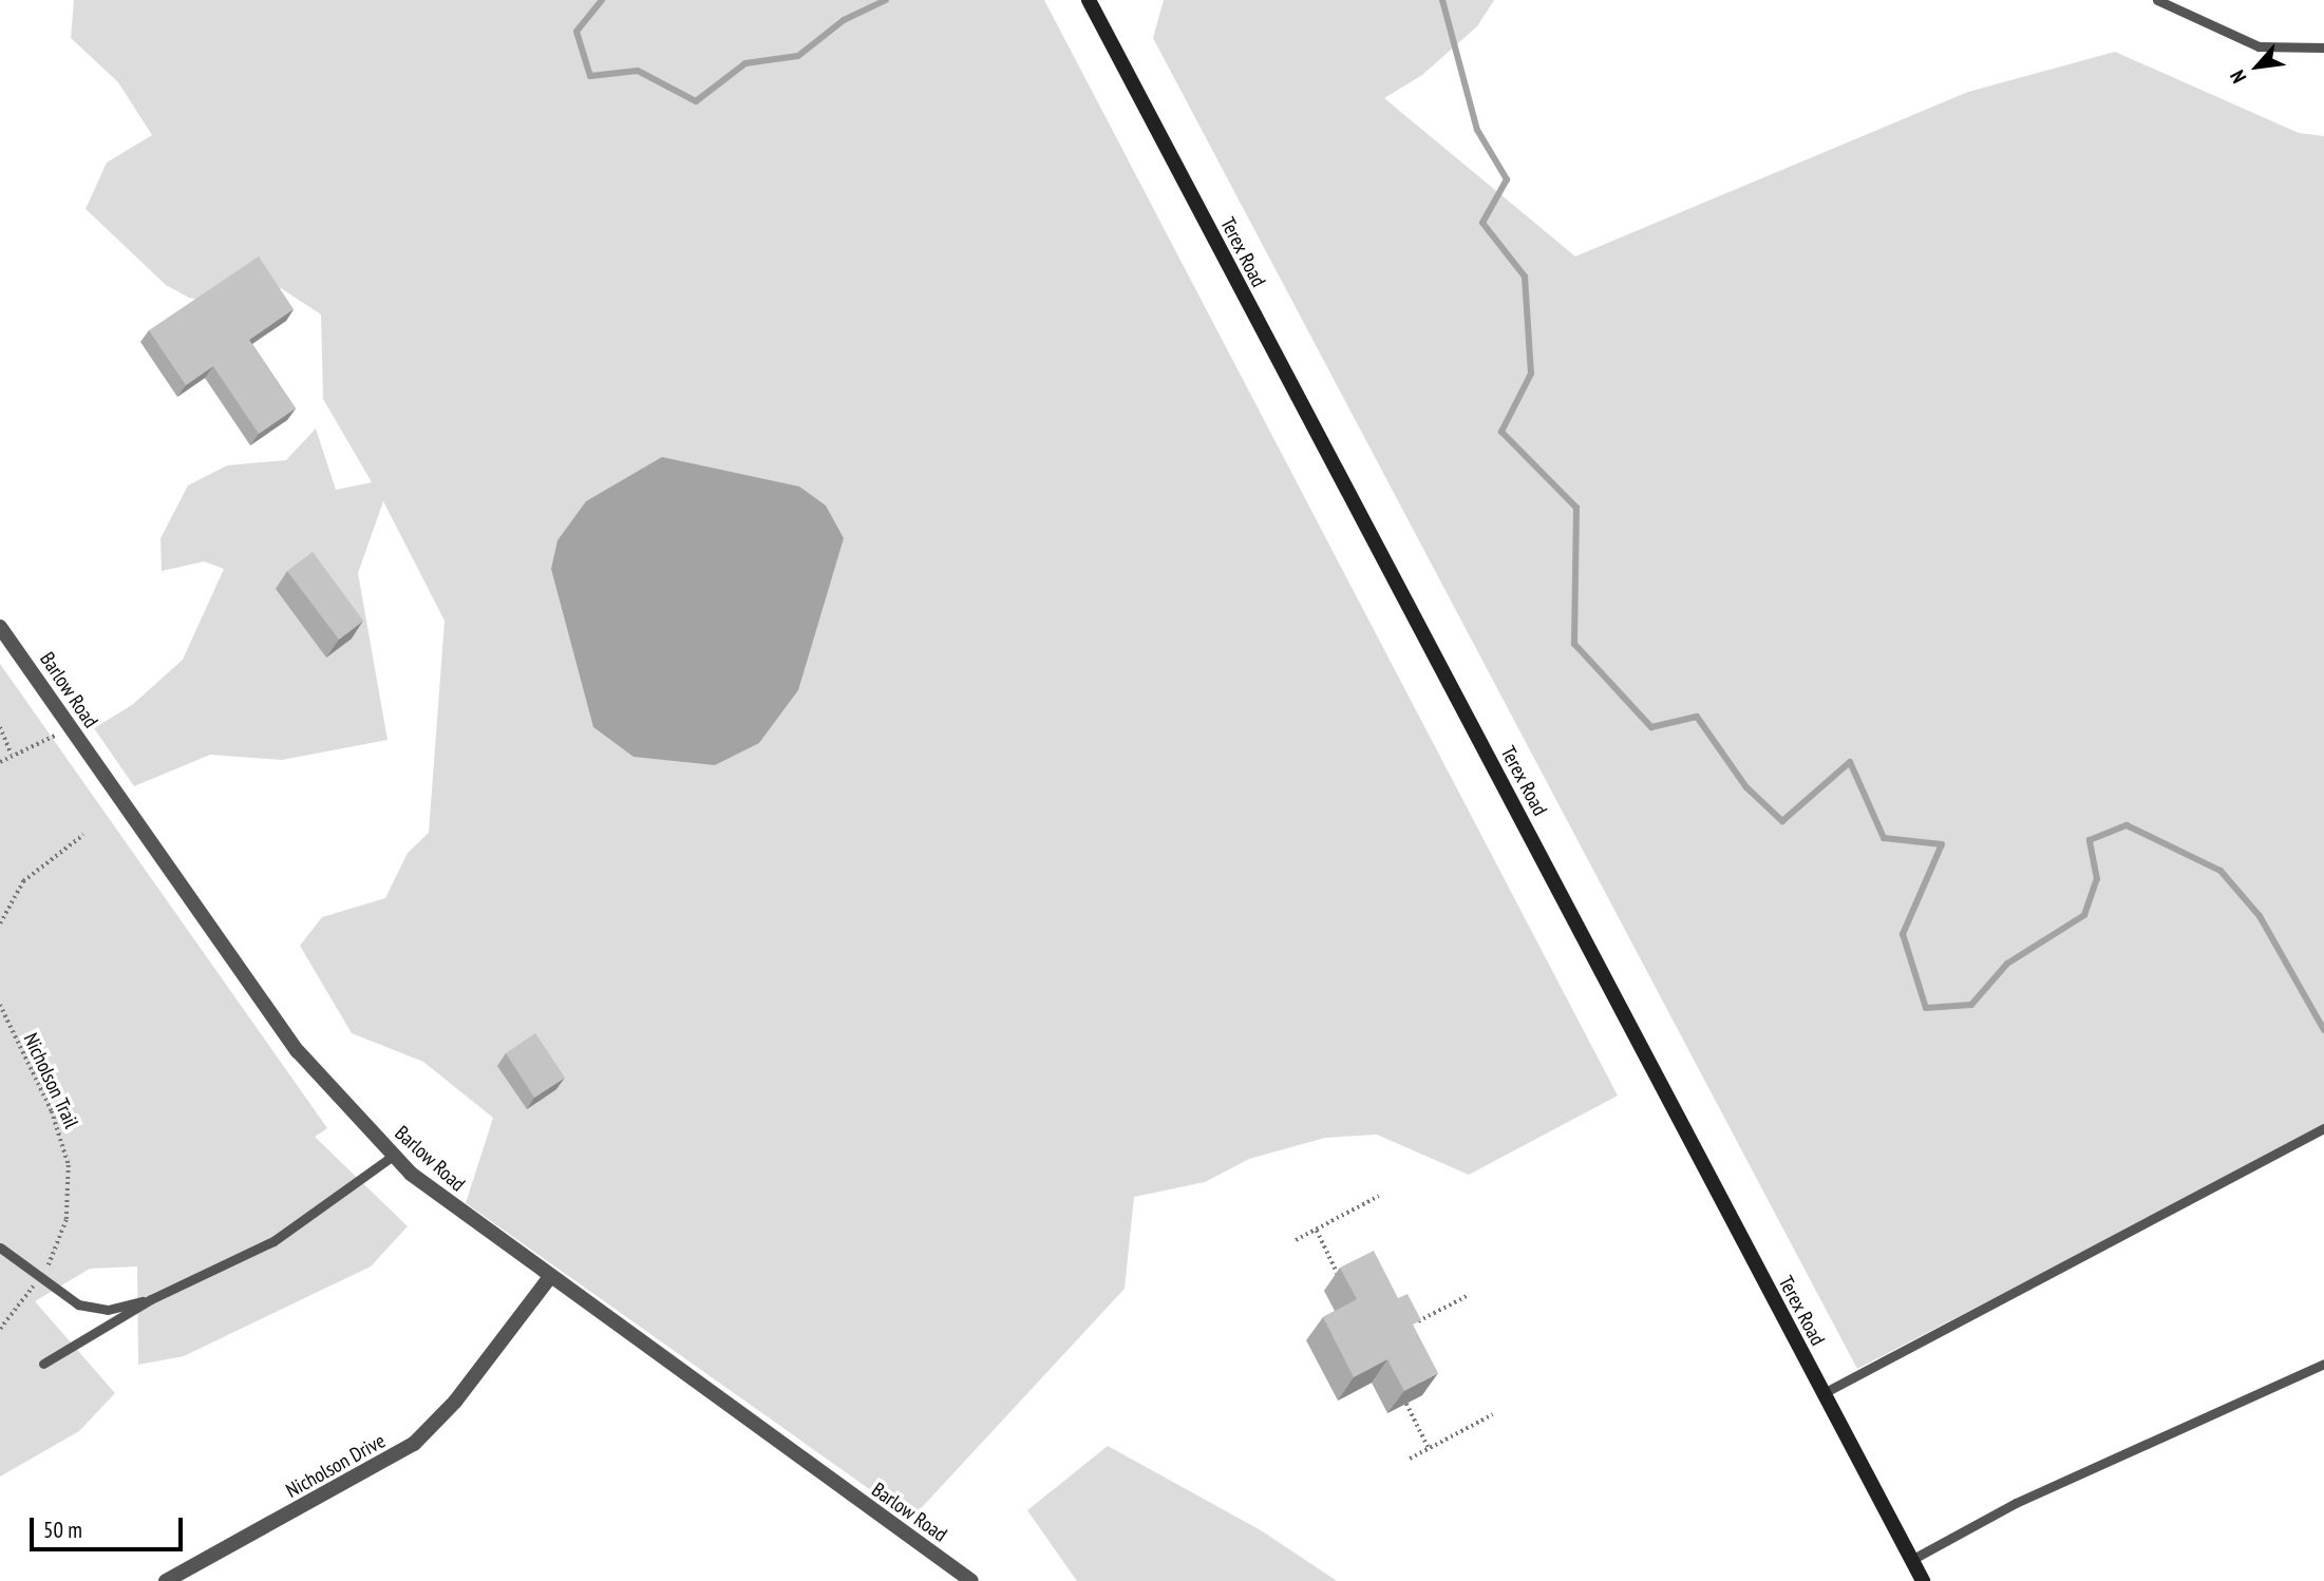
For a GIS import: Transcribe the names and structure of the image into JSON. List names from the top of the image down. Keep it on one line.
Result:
{"streets":{"main road":["Terex Road"],"street":["Barlow Road","Nicholson Drive"],"path":["Nicholson Trail"]},"crossings":[["Barlow Road","Nicholson Drive"]],"scale_bar":"50 m","north":"bottom left"}
